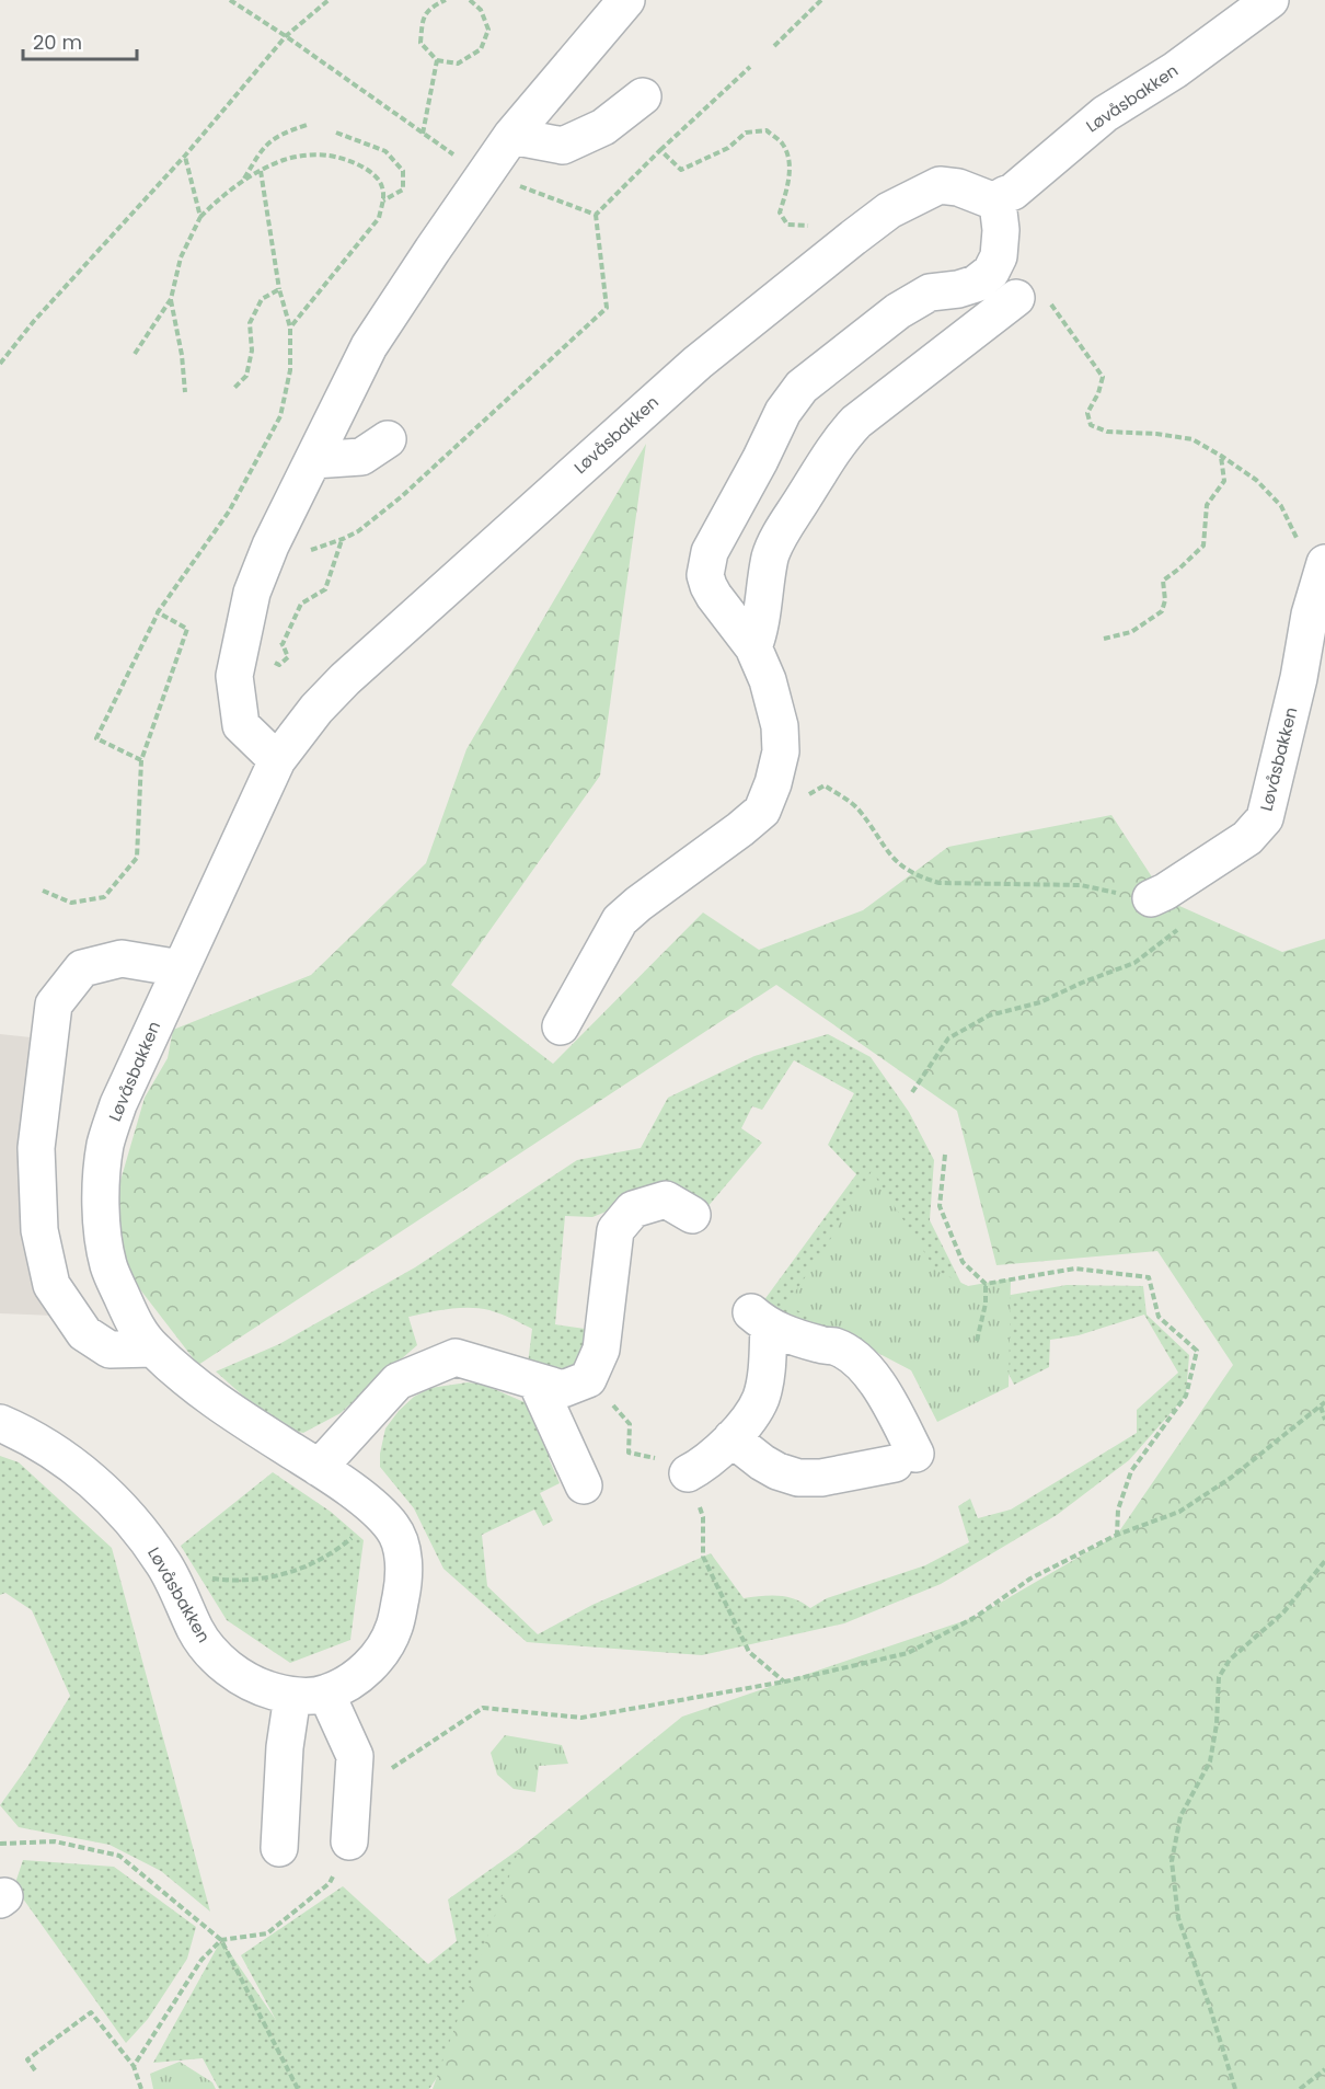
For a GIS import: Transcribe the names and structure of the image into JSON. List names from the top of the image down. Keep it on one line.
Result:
{"streets":{"street":["Løvåsbakken"]},"scale_bar":"20 m"}
